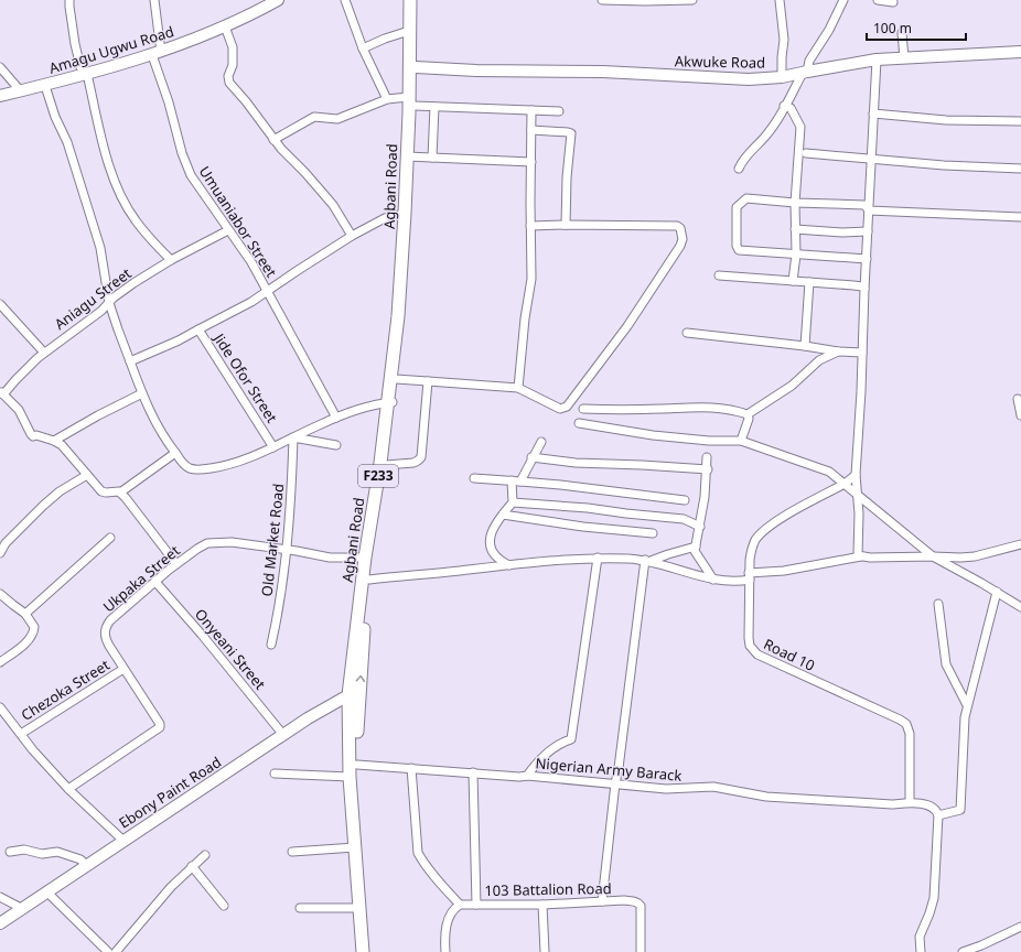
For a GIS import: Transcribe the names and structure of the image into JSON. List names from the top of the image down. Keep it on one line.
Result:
{"streets":{"main road":["Agbani Road","F233"],"street":["Amagu Ugwu Road","Akwuke Road","Umuaniabor Street","Aniagu Street","Jide Ofor Street","Old Market Road","Ukpaka Street","Onyeani Street","Road 10","Chezoka Street","Nigerian Army Barack","Ebony Paint Road","103 Battalion Road"]},"crossings":[["Amagu Ugwu Road","Umuaniabor Street"],["Akwuke Road","Agbani Road"],["Agbani Road","Jide Ofor Street"],["Agbani Road","Ukpaka Street"],["Agbani Road","Nigerian Army Barack"],["Agbani Road","Ebony Paint Road"],["Umuaniabor Street","Aniagu Street"],["Umuaniabor Street","Jide Ofor Street"],["Old Market Road","Ukpaka Street"],["Ukpaka Street","Onyeani Street"],["Ukpaka Street","Chezoka Street"],["Onyeani Street","Ebony Paint Road"],["Road 10","Nigerian Army Barack"]],"scale_bar":"100 m"}
